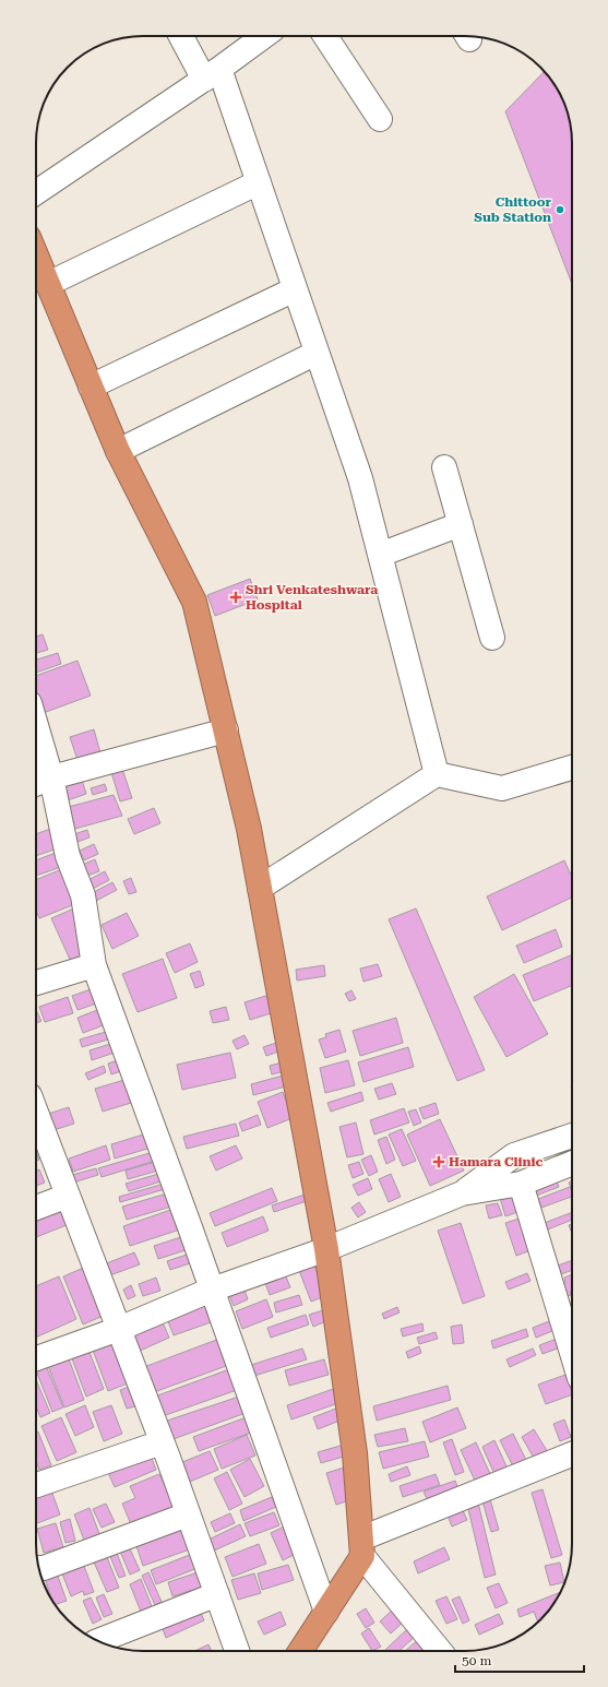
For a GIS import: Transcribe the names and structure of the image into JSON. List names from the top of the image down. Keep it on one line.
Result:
{"places":{"other":["Chittoor Sub Station"],"health":["Shri Venkateshwara Hospital","Hamara Clinic"]},"scale_bar":"50 m"}
